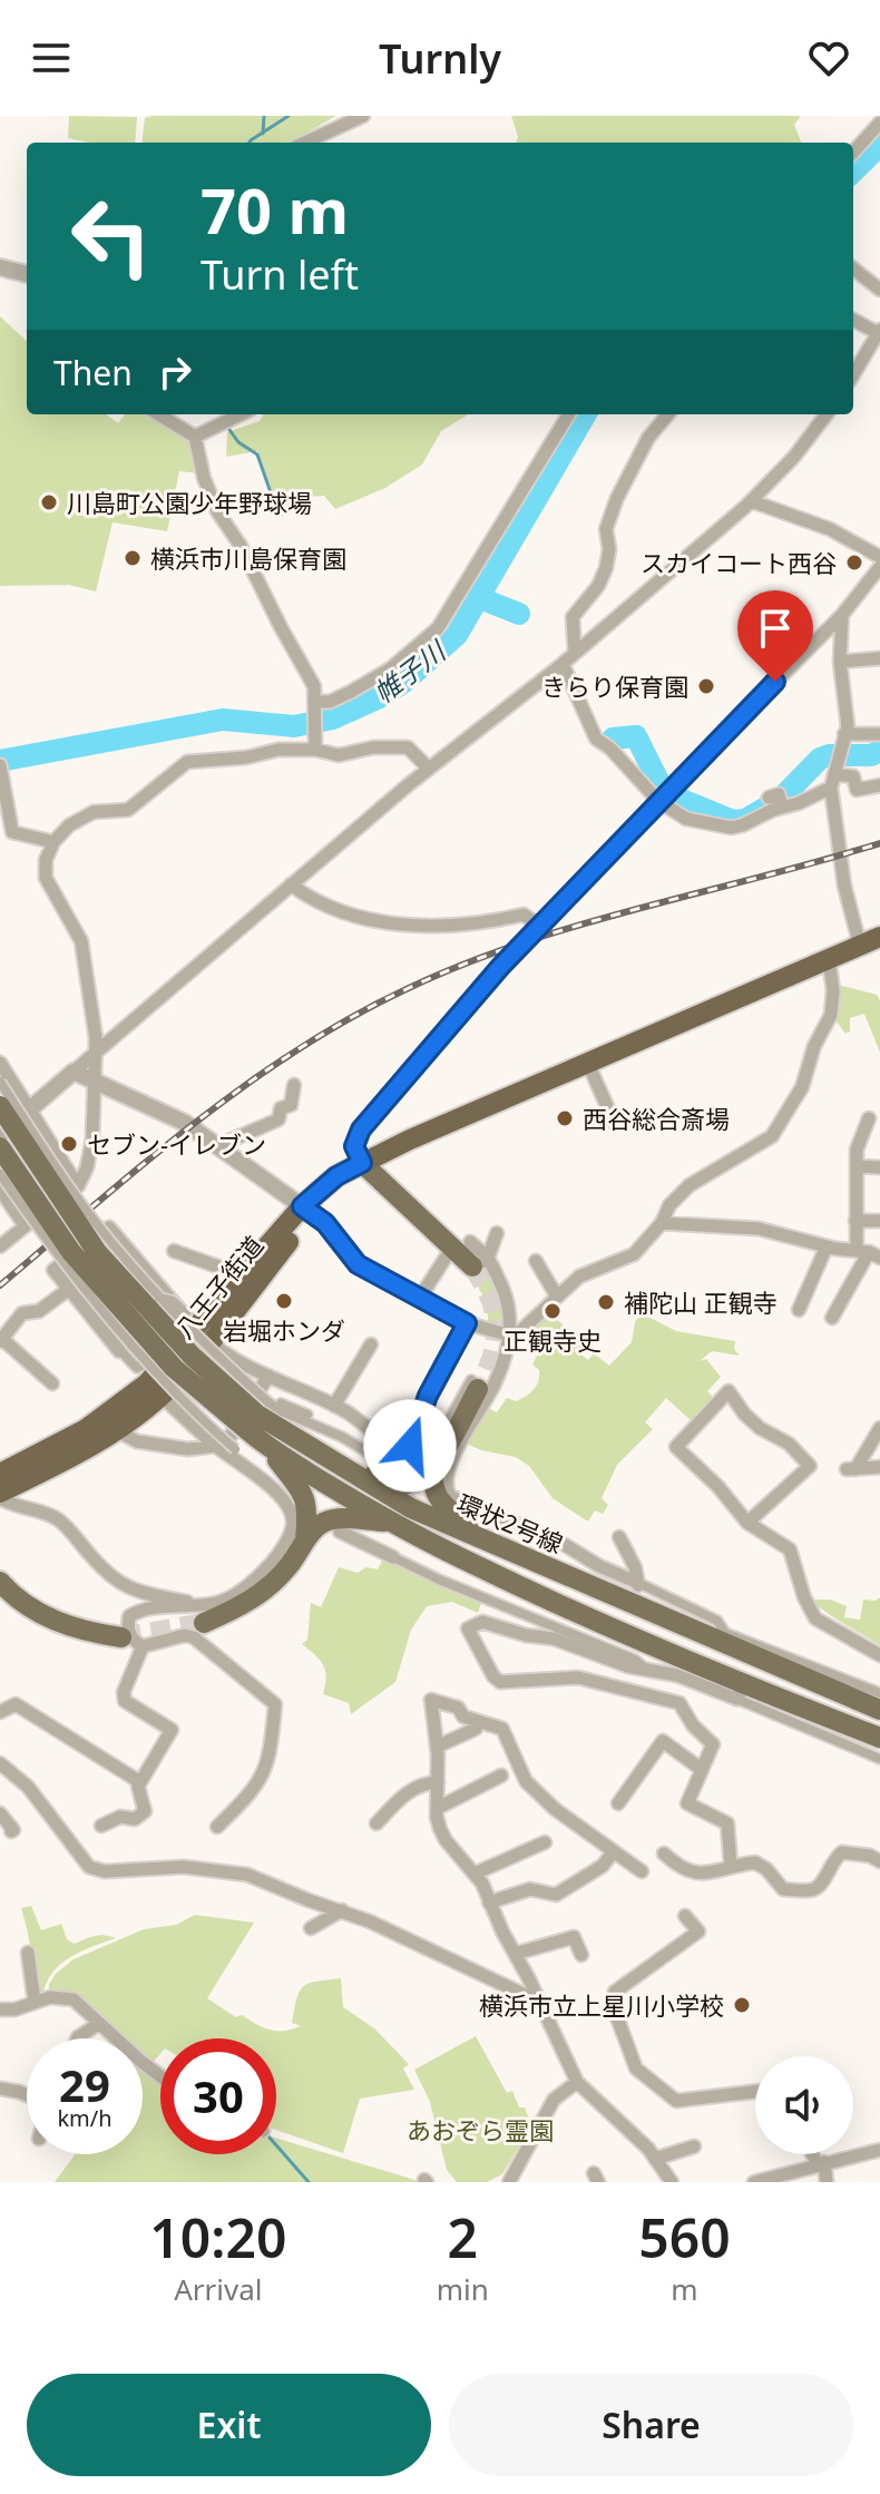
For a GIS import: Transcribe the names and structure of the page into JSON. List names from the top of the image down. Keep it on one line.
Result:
{"streets":{"highway":["八王子街道"],"main road":["環状2号線"]},"water":["帷子川"],"parks":["あおぞら霊園"],"places":["川島町公園少年野球場","横浜市川島保育園","スカイコート西谷","きらり保育園","西谷総合斎場","セブン-イレブン","岩堀ホンダ","補陀山 正観寺","正観寺史","横浜市立上星川小学校"],"page":{"header":"Turnly","turn":["70 m","Turn left"],"then":"Then","speed":"29 km/h","limit":"30","eta":["10:20","Arrival","2","min","560","m"],"buttons":["Exit","Share"]}}
